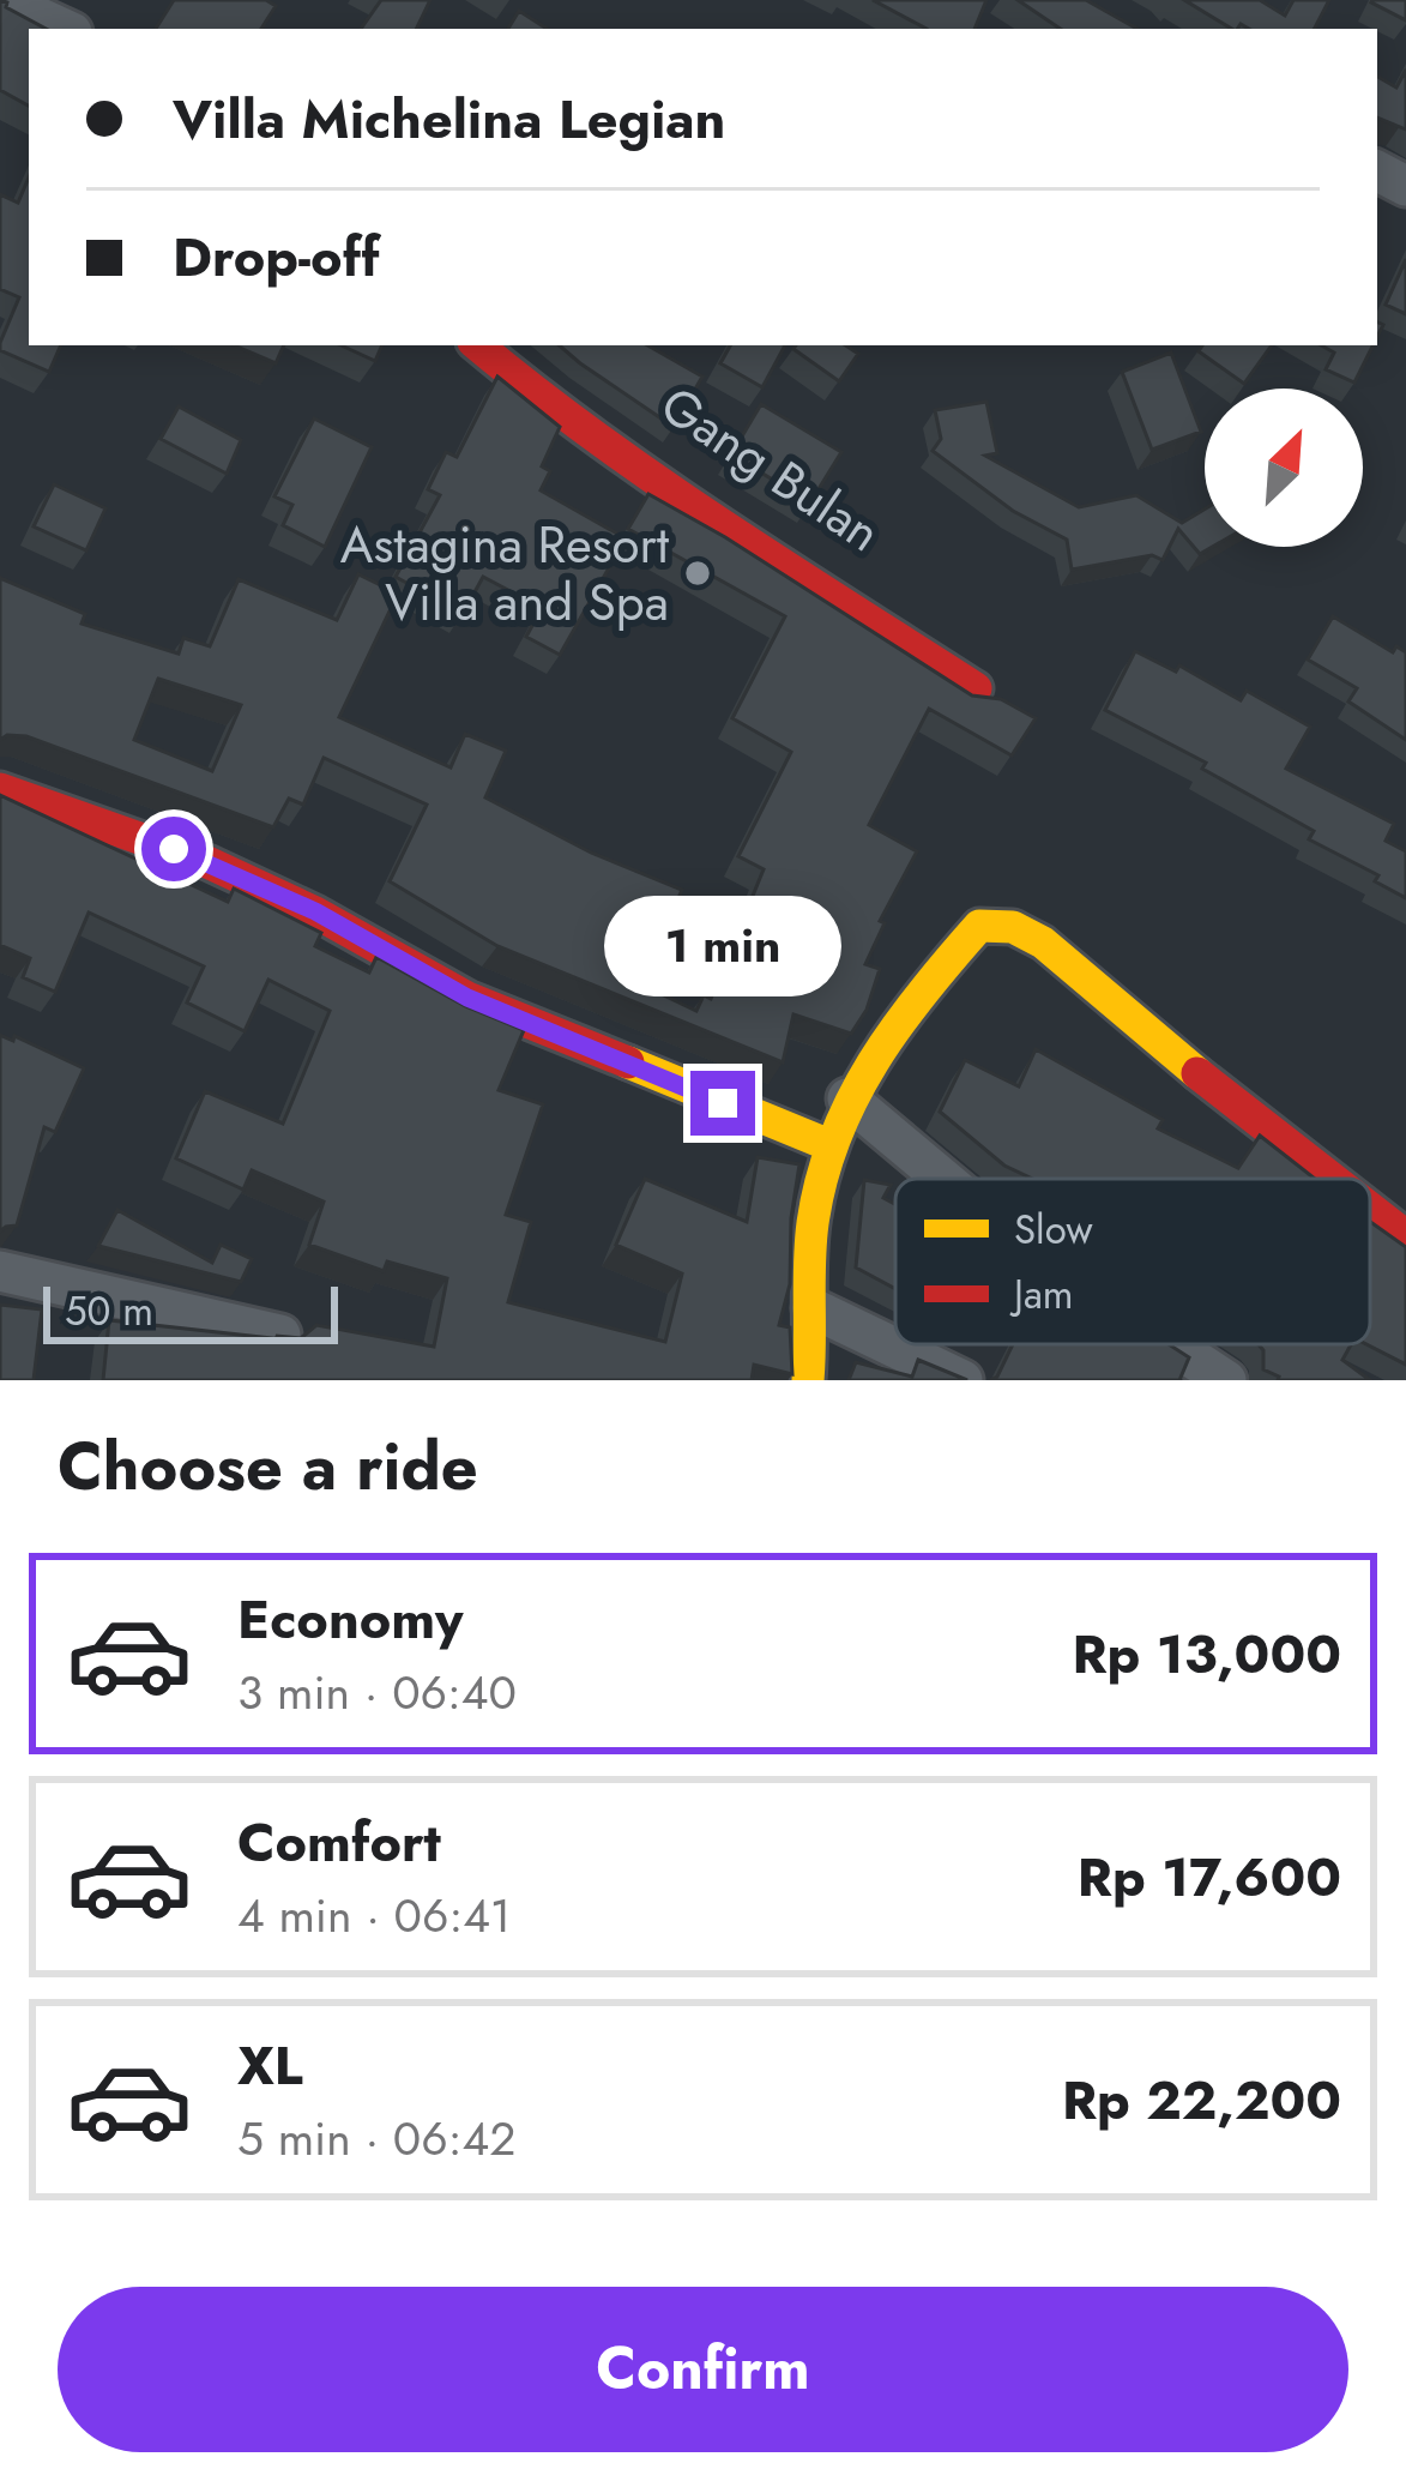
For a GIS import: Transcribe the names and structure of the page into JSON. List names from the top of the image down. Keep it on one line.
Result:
{"streets":{"street":["Gang Bulan"]},"places":["Astagina Resort Villa and Spa"],"legend":["Slow","Jam"],"scale_bar":"50 m","north":"top right","page":{"banner":["Villa Michelina Legian","Drop-off"],"bubble":"1 min","scale":"50 m","heading":"Choose a ride","list":[{"name":"Economy","note":"3 min · 06:40","value":"Rp 13,000"},{"name":"Comfort","note":"4 min · 06:41","value":"Rp 17,600"},{"name":"XL","note":"5 min · 06:42","value":"Rp 22,200"}],"buttons":"Confirm"}}
